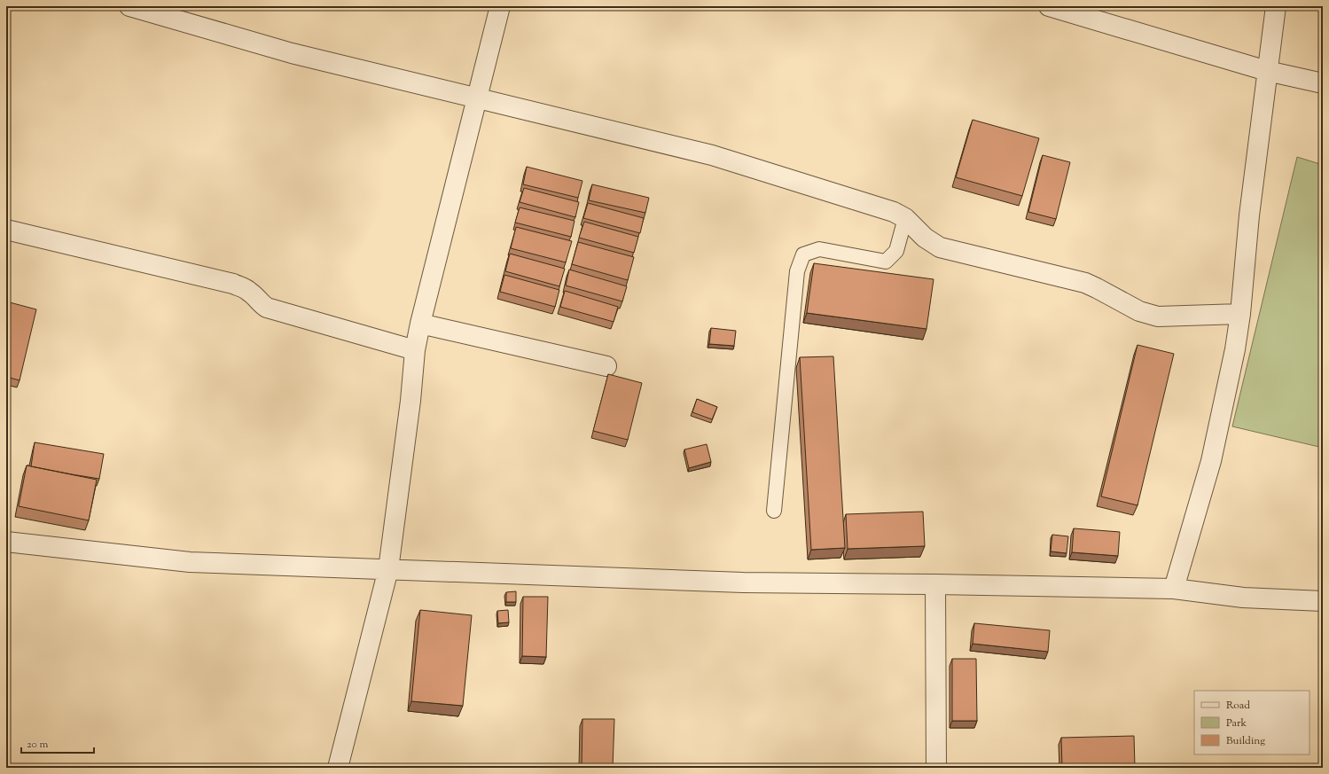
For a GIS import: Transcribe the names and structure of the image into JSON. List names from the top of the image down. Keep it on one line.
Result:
{"legend":["Road","Park","Building"],"scale_bar":"20 m"}
